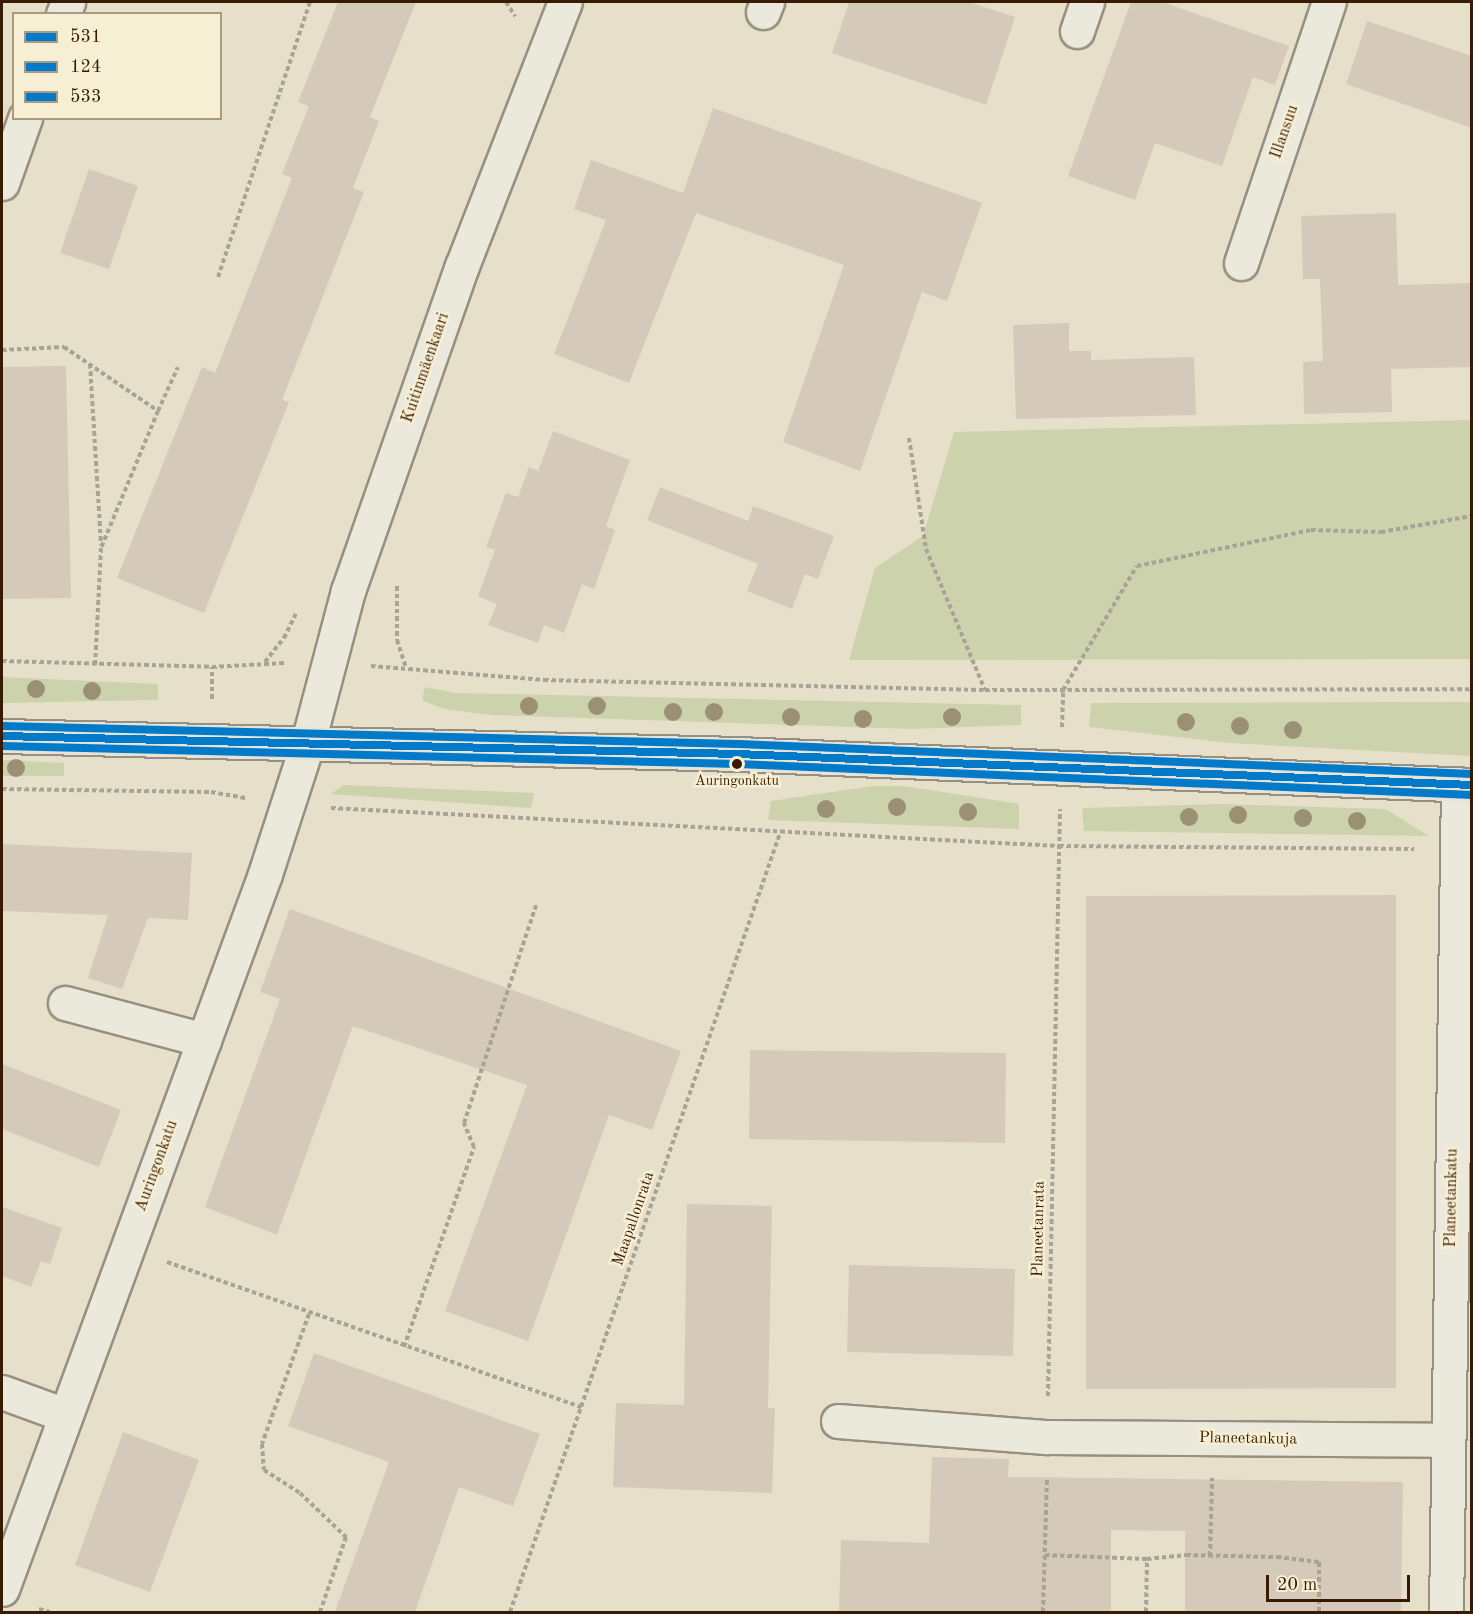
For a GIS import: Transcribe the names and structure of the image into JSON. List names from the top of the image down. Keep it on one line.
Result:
{"streets":{"street":["Illansuu","Kuitinmäenkaari","Auringonkatu","Planeetankatu","Planeetankuja"],"path":["Maapallonrata","Planeetanrata"]},"crossings":[["Kuitinmäenkaari","Auringonkatu"],["Planeetankatu","Planeetankuja"],["Planeetanrata","Planeetankuja"]],"places":["Auringonkatu"],"lines":["transit line 533","transit line 531","transit line 124"],"legend":["531","124","533"],"scale_bar":"20 m"}
